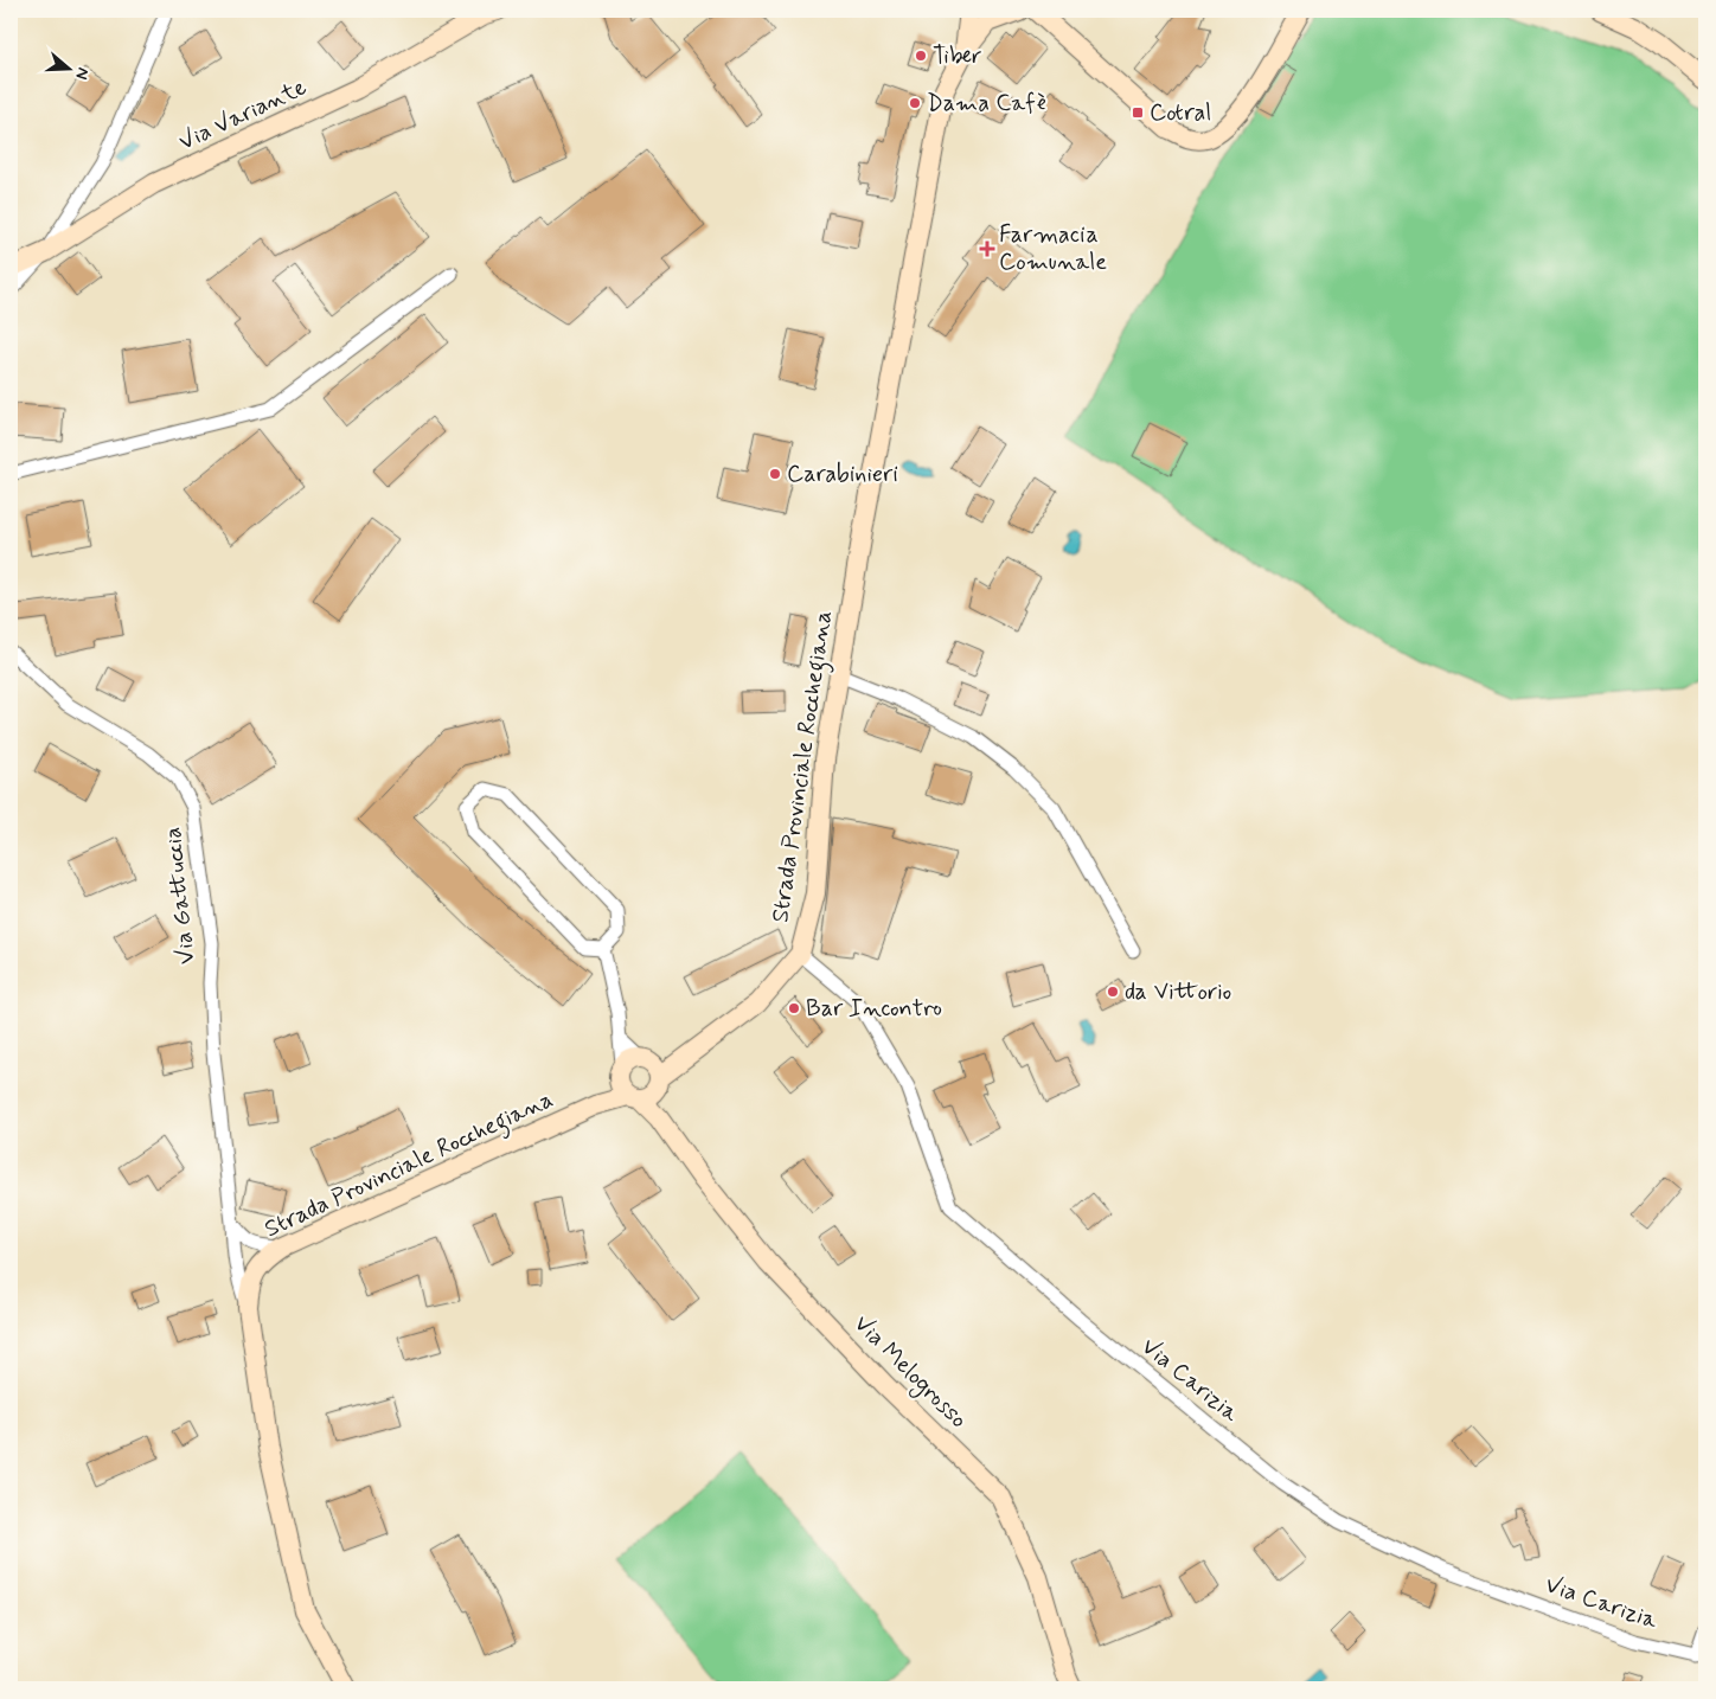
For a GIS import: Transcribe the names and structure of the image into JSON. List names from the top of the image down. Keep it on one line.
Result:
{"streets":{"main road":["Via Variante","Strada Provinciale Rocchegiana","Via Melogrosso"],"street":["Via Gattuccia","Via Carizia"]},"crossings":[["Strada Provinciale Rocchegiana","Via Gattuccia"],["Strada Provinciale Rocchegiana","Via Melogrosso"],["Strada Provinciale Rocchegiana","Via Carizia"]],"places":{"other":["Tiber","Dama Cafè","Carabinieri","da Vittorio","Bar Incontro"],"transit":["Cotral"],"health":["Farmacia Comunale"]},"north":"right"}
